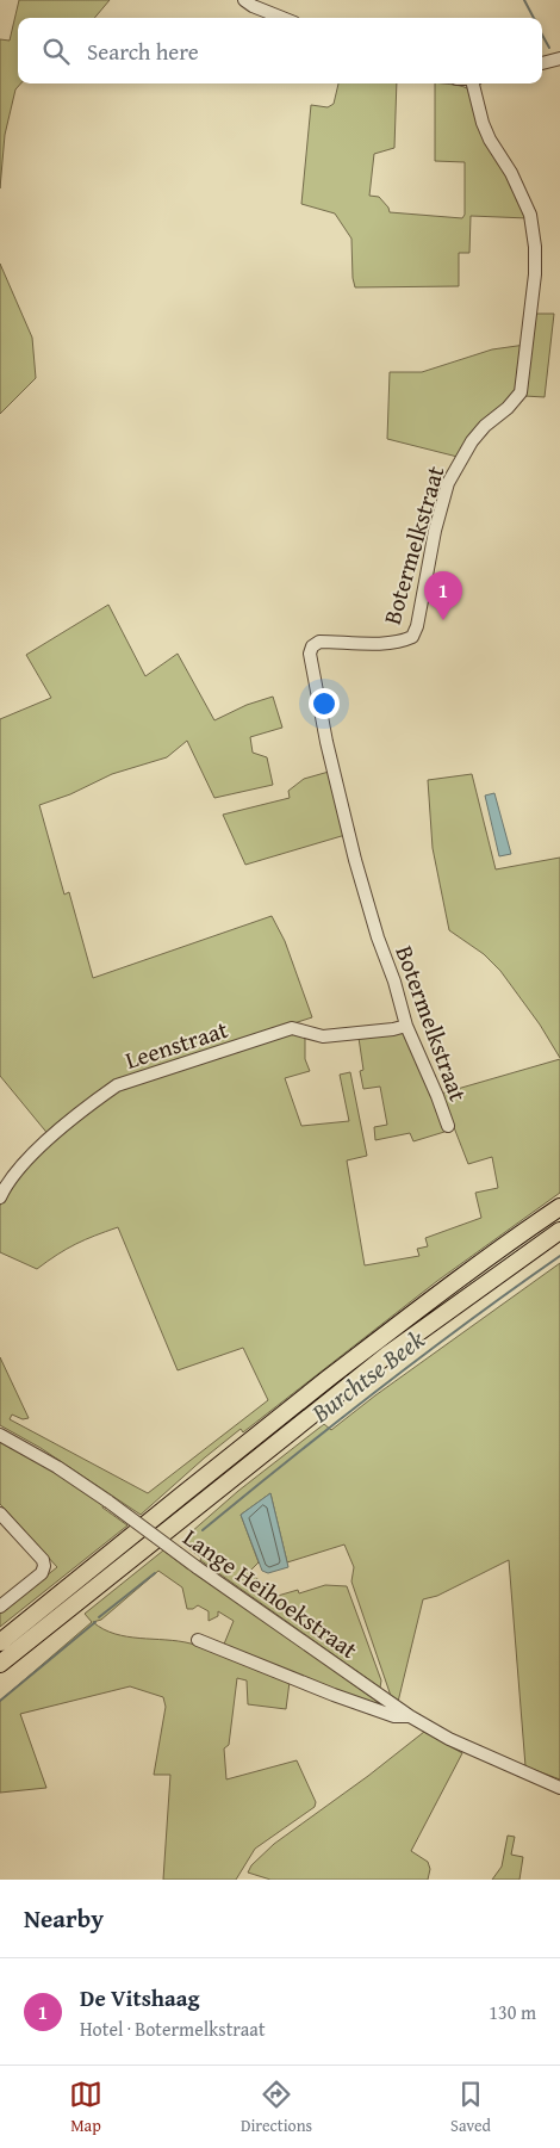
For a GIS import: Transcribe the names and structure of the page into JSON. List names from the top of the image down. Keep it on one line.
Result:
{"streets":{"street":["Botermelkstraat","Leenstraat","Lange Heihoekstraat"]},"crossings":[["Botermelkstraat","Leenstraat"]],"water":["Burchtse Beek"],"page":{"search":"Search here","pins":"1","heading":"Nearby","list":[{"mark":"1","name":"De Vitshaag","note":"Hotel · Botermelkstraat","value":"130 m"}],"nav":["Map","Directions","Saved"]}}
